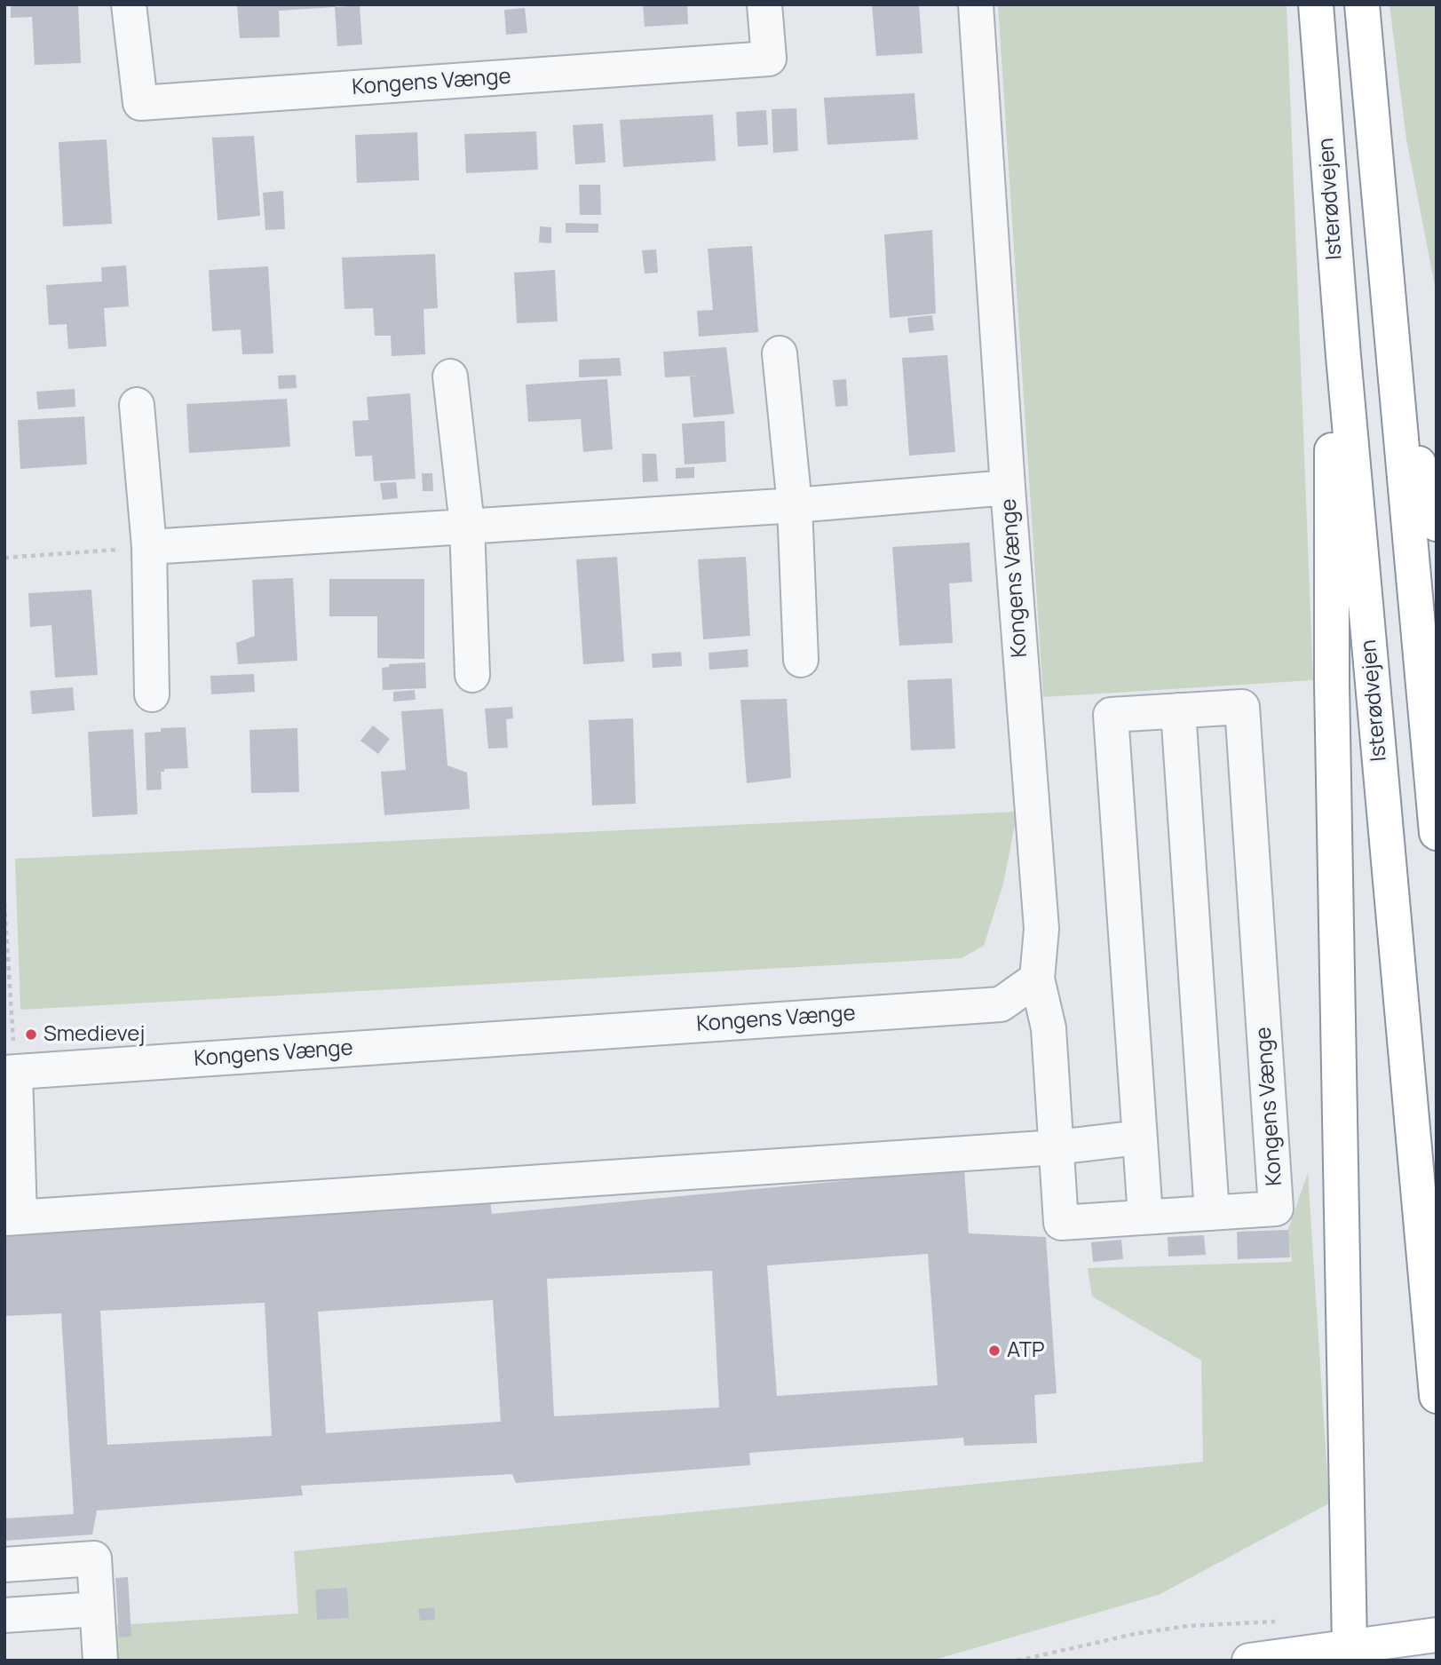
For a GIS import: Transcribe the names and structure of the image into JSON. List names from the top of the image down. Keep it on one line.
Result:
{"streets":{"main road":["Isterødvejen"],"street":["Kongens Vænge"]},"places":["Smedievej","ATP"]}
